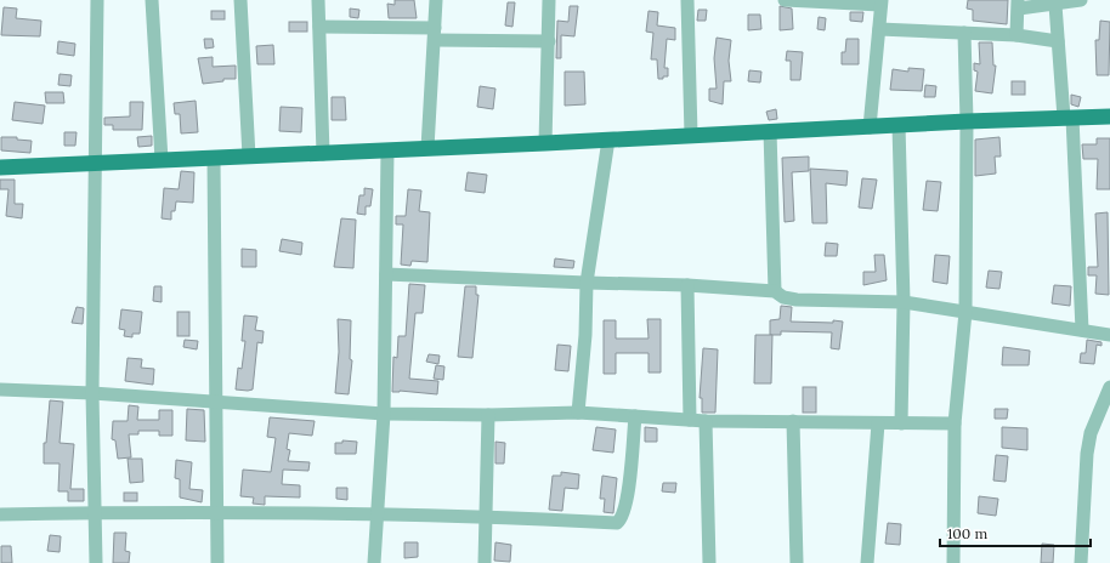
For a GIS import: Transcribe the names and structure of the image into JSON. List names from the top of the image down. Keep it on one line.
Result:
{"scale_bar":"100 m"}
